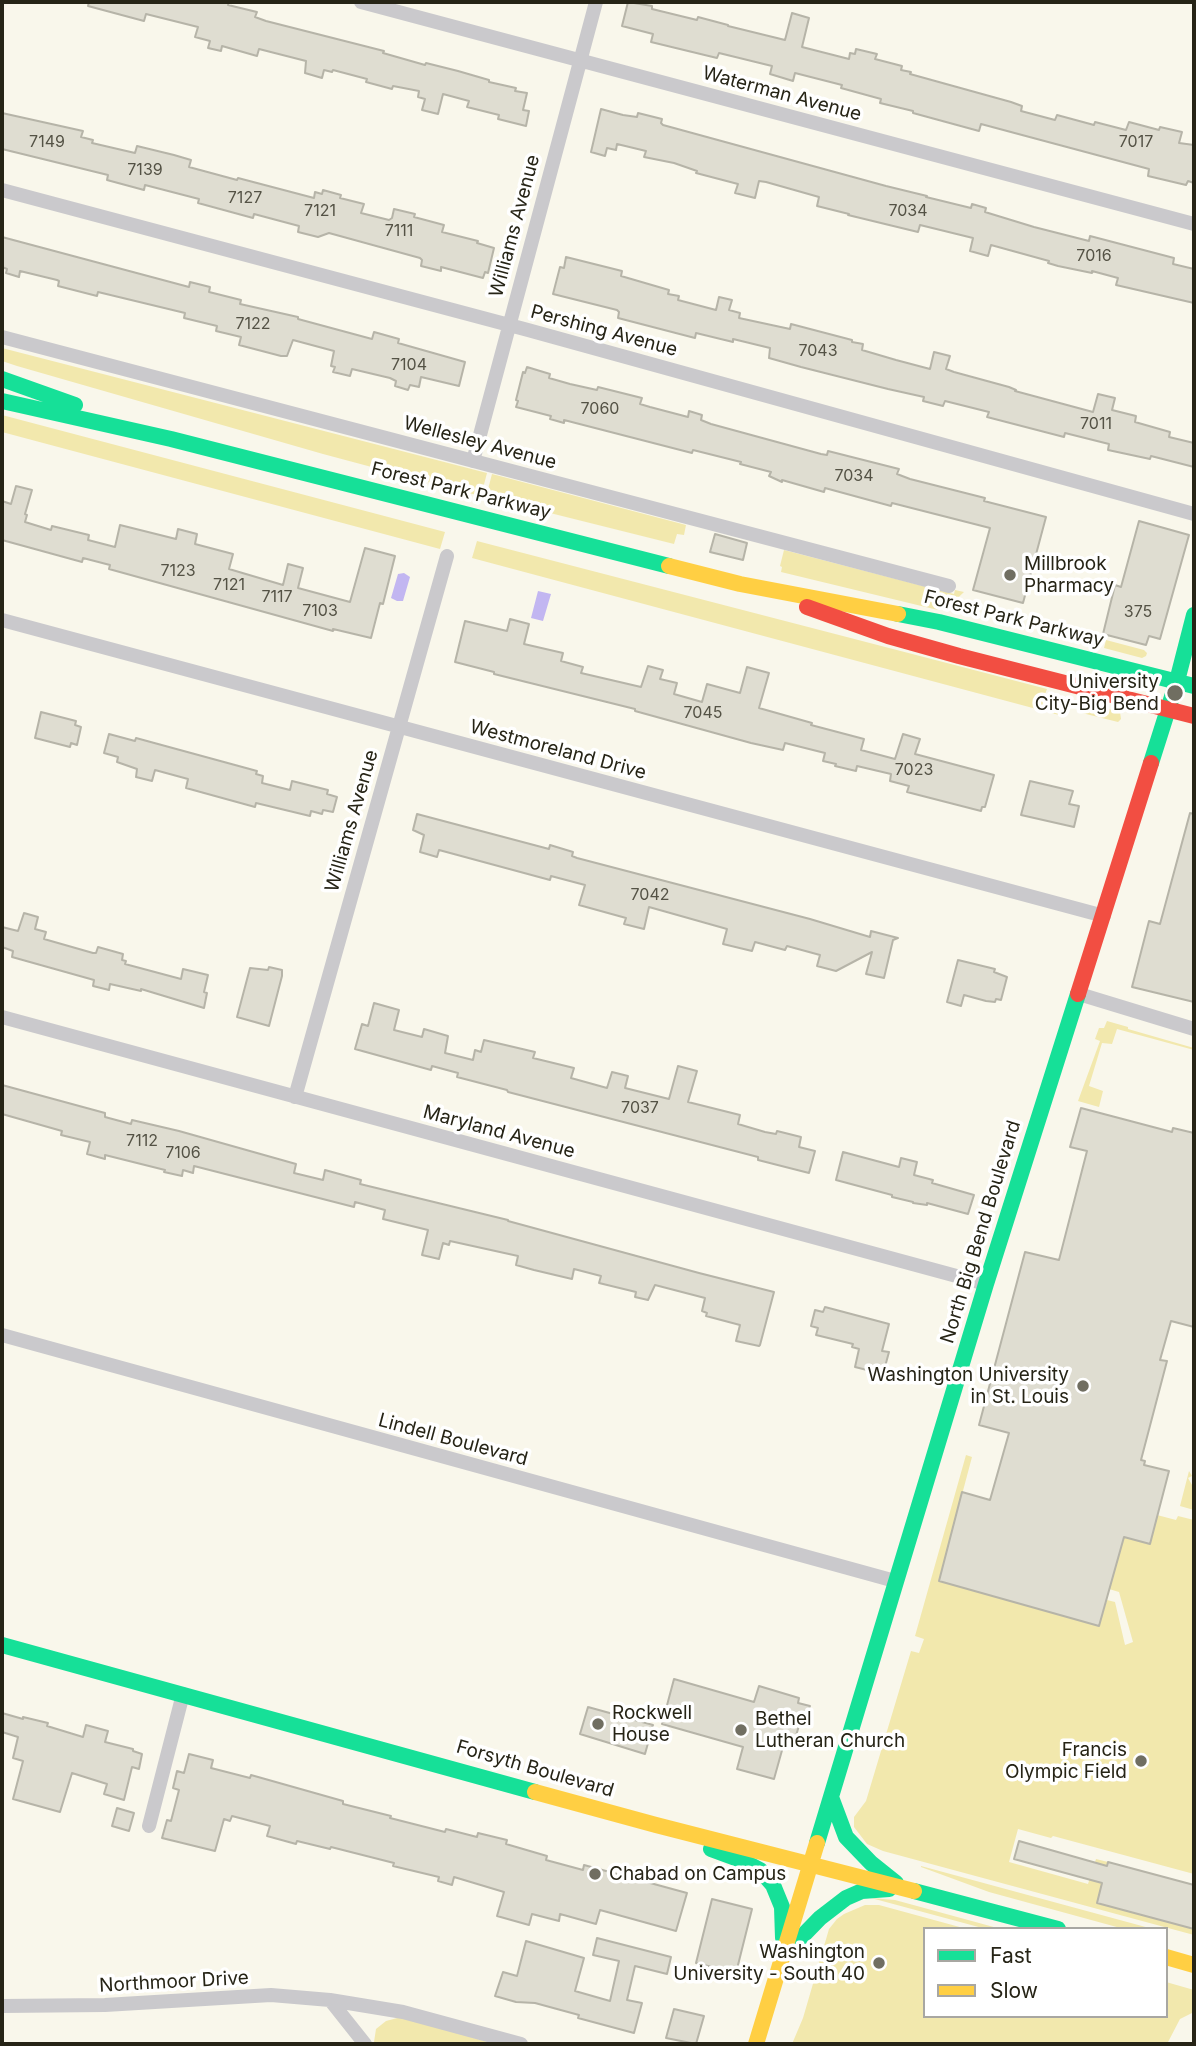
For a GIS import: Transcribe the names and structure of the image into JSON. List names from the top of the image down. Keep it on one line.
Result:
{"streets":{"main road":["Forest Park Parkway","North Big Bend Boulevard","Forsyth Boulevard"],"street":["Waterman Avenue","Williams Avenue","Pershing Avenue","Wellesley Avenue","Westmoreland Drive","Maryland Avenue","Lindell Boulevard","Northmoor Drive"]},"crossings":[["Waterman Avenue","Williams Avenue"],["Williams Avenue","Pershing Avenue"],["Williams Avenue","Wellesley Avenue"],["Williams Avenue","Westmoreland Drive"],["Williams Avenue","Maryland Avenue"],["Forest Park Parkway","North Big Bend Boulevard"],["Westmoreland Drive","North Big Bend Boulevard"],["Maryland Avenue","North Big Bend Boulevard"],["North Big Bend Boulevard","Lindell Boulevard"],["North Big Bend Boulevard","Forsyth Boulevard"]],"places":["Millbrook Pharmacy","University City-Big Bend","Washington University in St. Louis","Rockwell House","Bethel Lutheran Church","Francis Olympic Field","Chabad on Campus","Washington University - South 40"],"house_numbers":["7149","7017","7139","7127","7121","7034","7111","7016","7122","7043","7104","7060","7011","7034","7123","7121","7117","7103","375","7045","7023","7042","7037","7112","7106"],"legend":["Fast","Slow"]}
